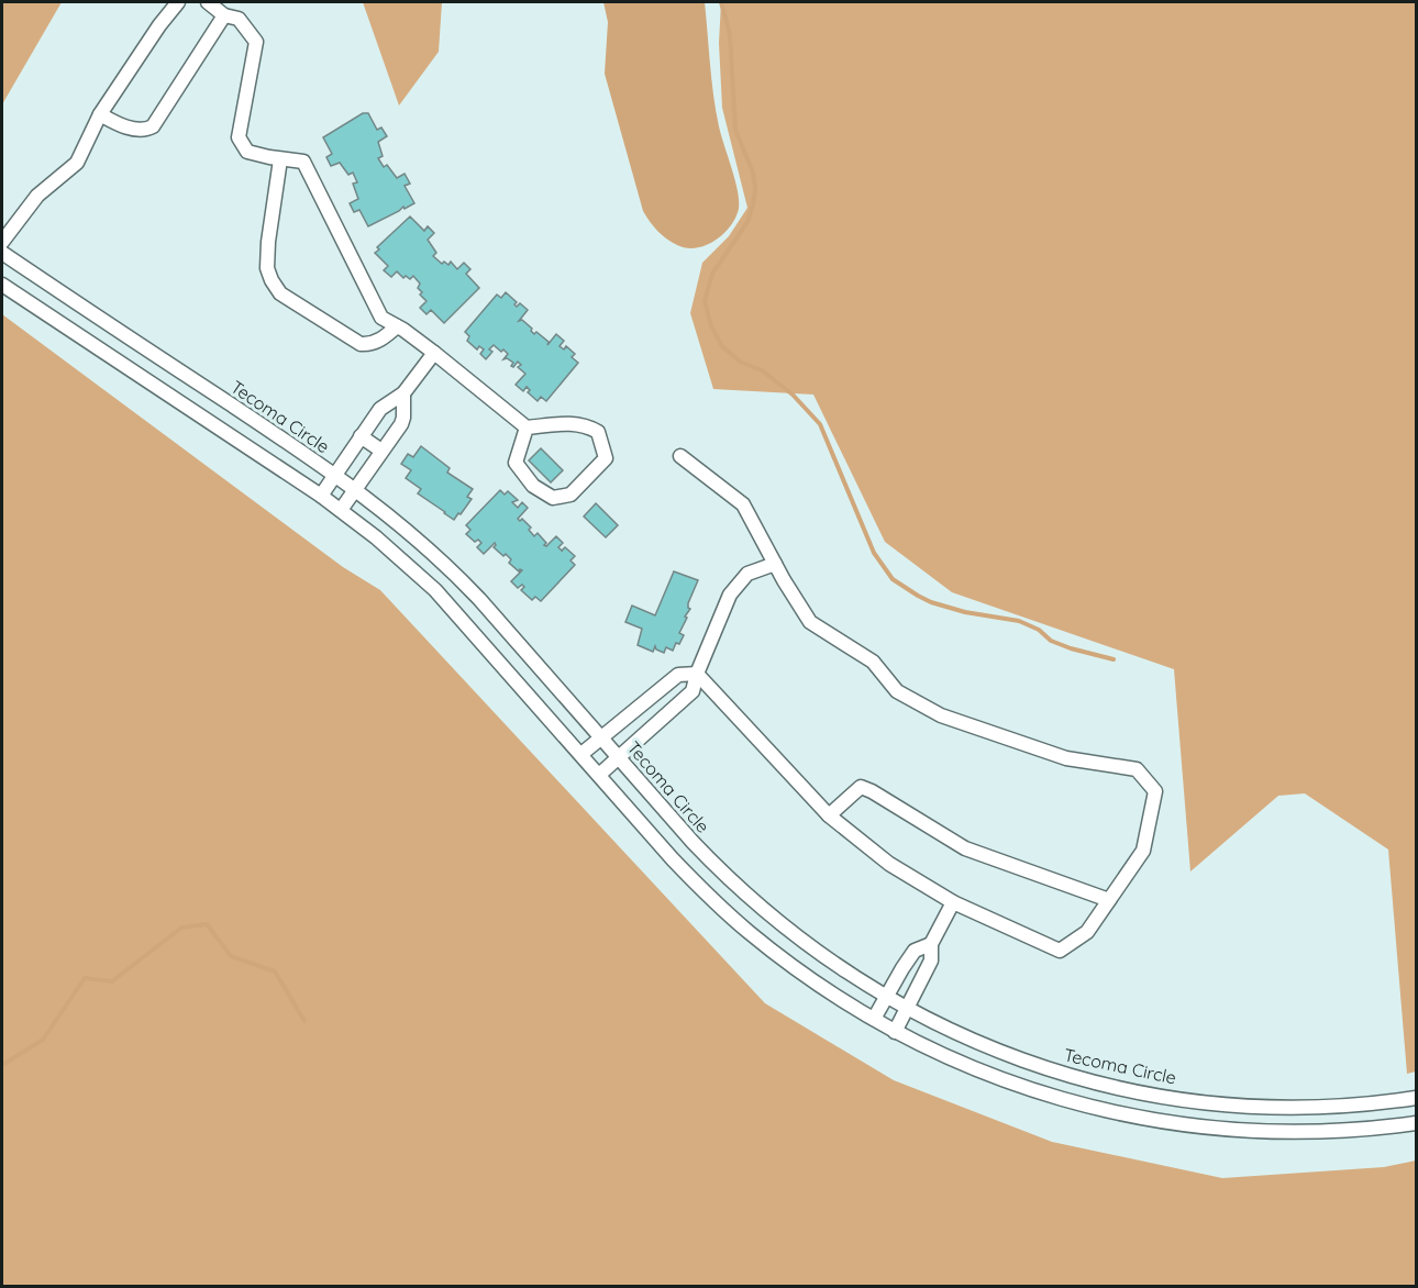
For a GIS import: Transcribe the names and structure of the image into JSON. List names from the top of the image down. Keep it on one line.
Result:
{"streets":{"street":["Tecoma Circle"]}}
